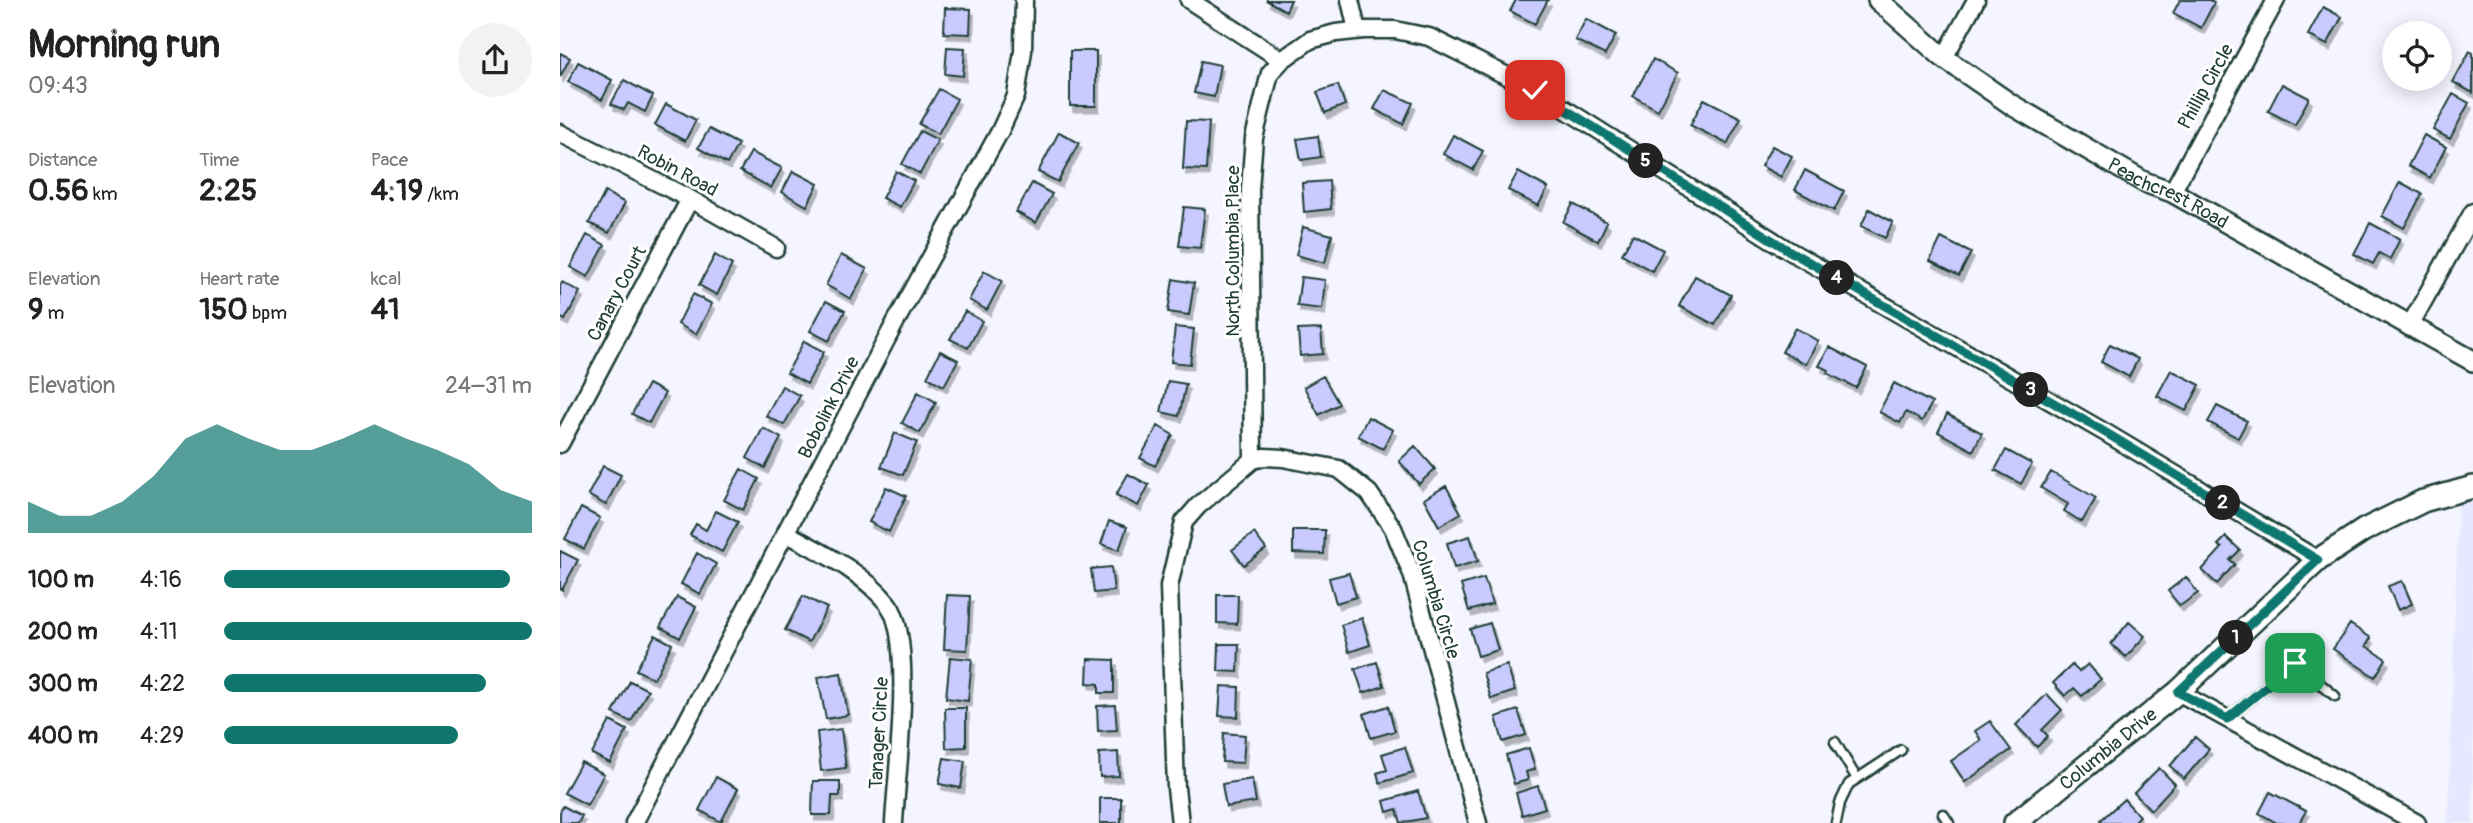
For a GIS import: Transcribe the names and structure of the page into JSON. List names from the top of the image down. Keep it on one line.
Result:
{"streets":{"main road":["Columbia Drive"],"street":["Phillip Circle","Robin Road","Peachcrest Road","North Columbia Place","Canary Court","Bobolink Drive","Columbia Circle","Tanager Circle"]},"crossings":[["Phillip Circle","Peachcrest Road"],["Robin Road","Canary Court"],["North Columbia Place","Columbia Circle"],["North Columbia Place","Columbia Drive"],["Bobolink Drive","Tanager Circle"]],"page":{"heading":["Morning run","09:43"],"stats":[["Distance","0.56 km"],["Time","2:25"],["Pace","4:19 /km"],["Elevation","9 m"],["Heart rate","150 bpm"],["kcal","41"]],"pins":["5","4","3","2","1"],"chart":["Elevation","24–31 m"],"list":[{"name":"100 m","note":"4:16"},{"name":"200 m","note":"4:11"},{"name":"300 m","note":"4:22"},{"name":"400 m","note":"4:29"}]}}
